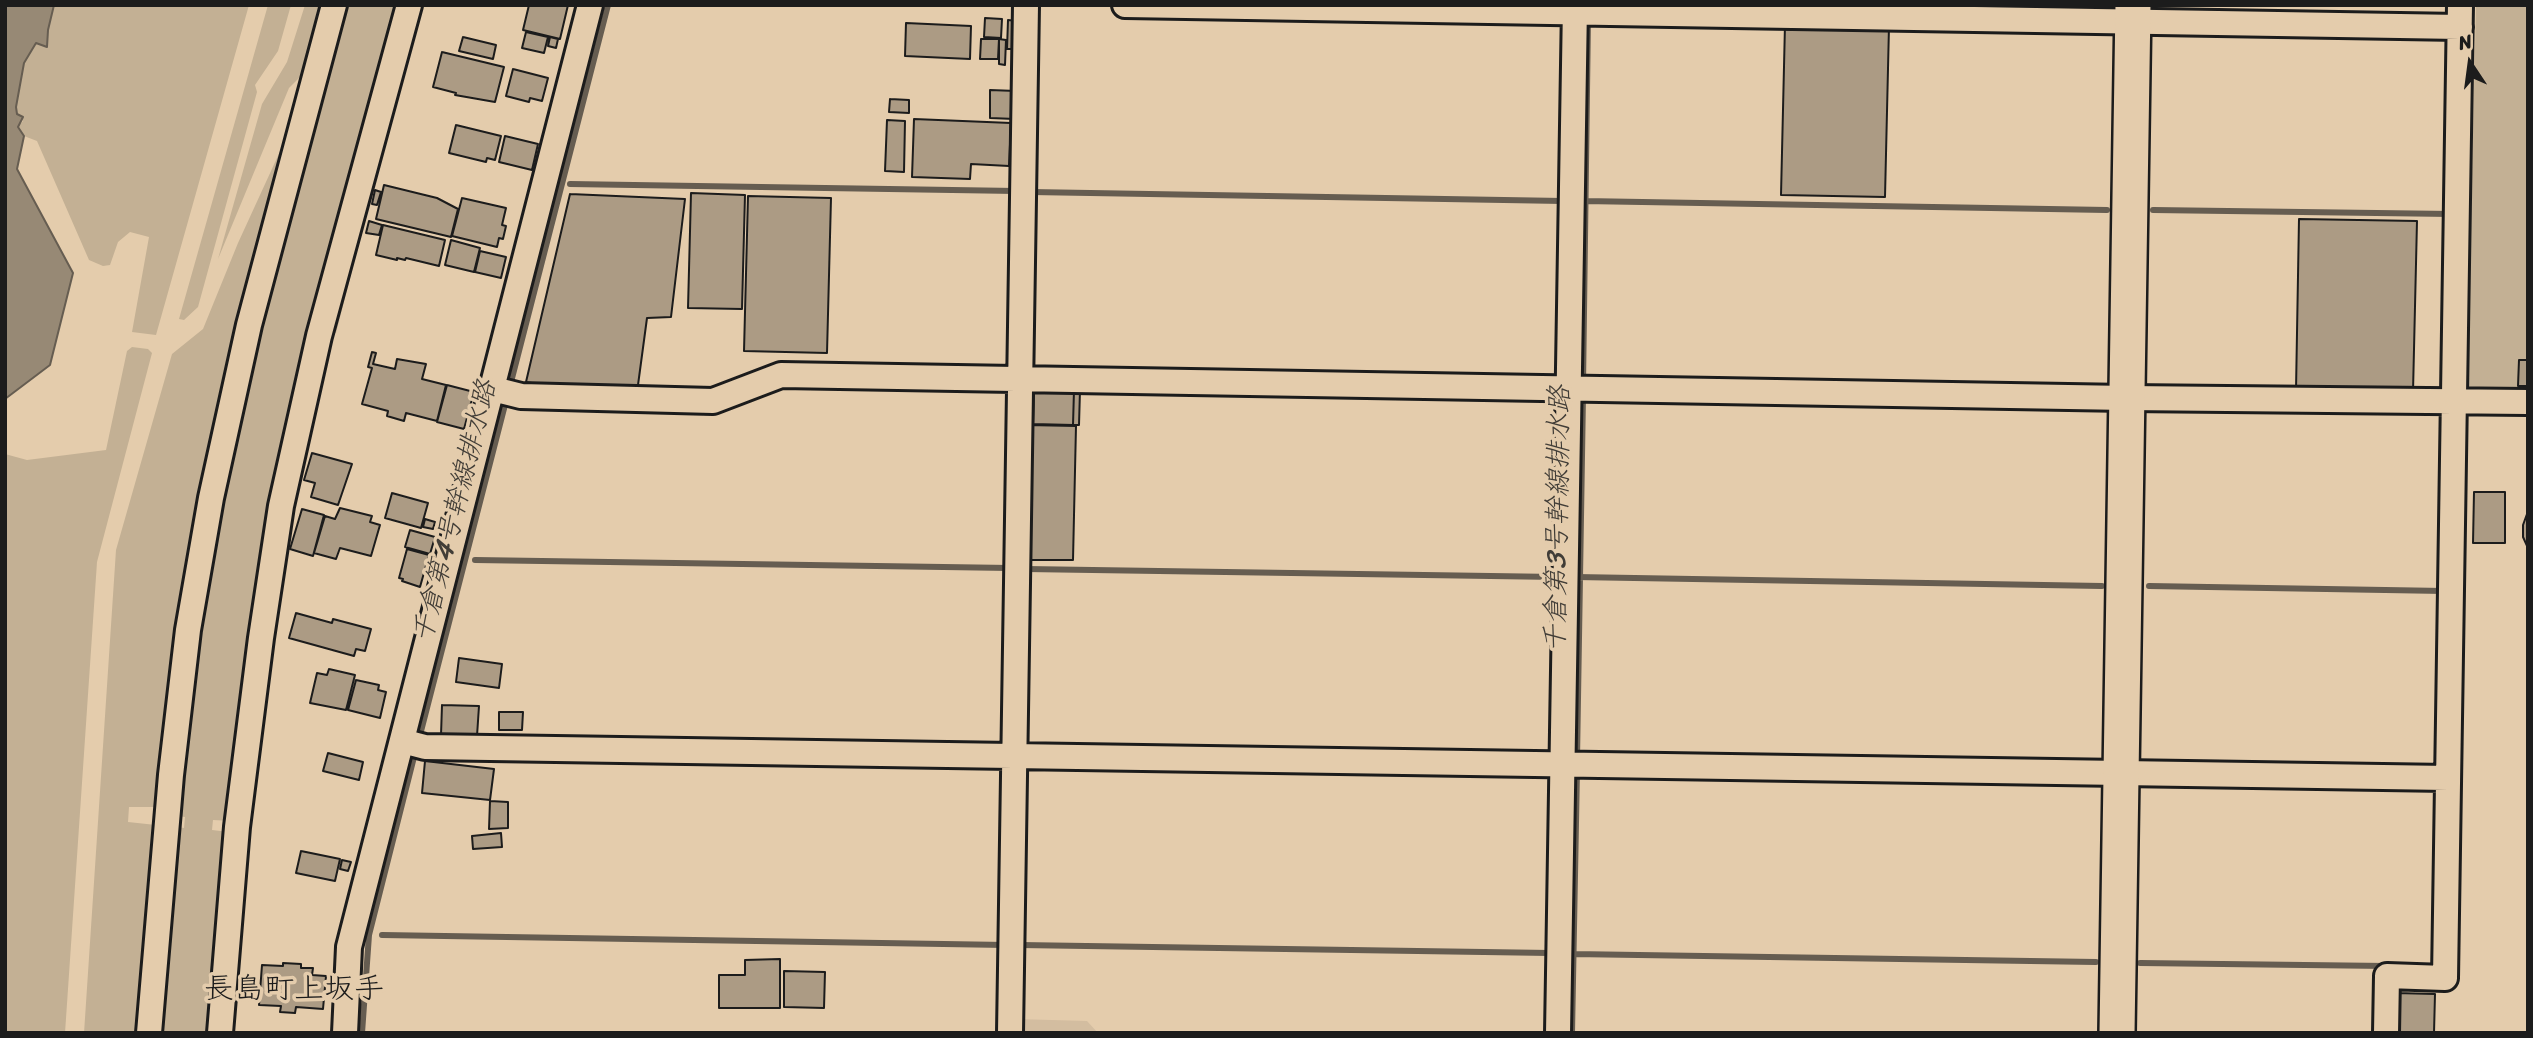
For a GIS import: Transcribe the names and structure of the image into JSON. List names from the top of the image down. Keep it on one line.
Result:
{"districts":["長島町上坂手"],"water":["千倉第4号幹線排水路","千倉第3号幹線排水路"],"north":"top"}
